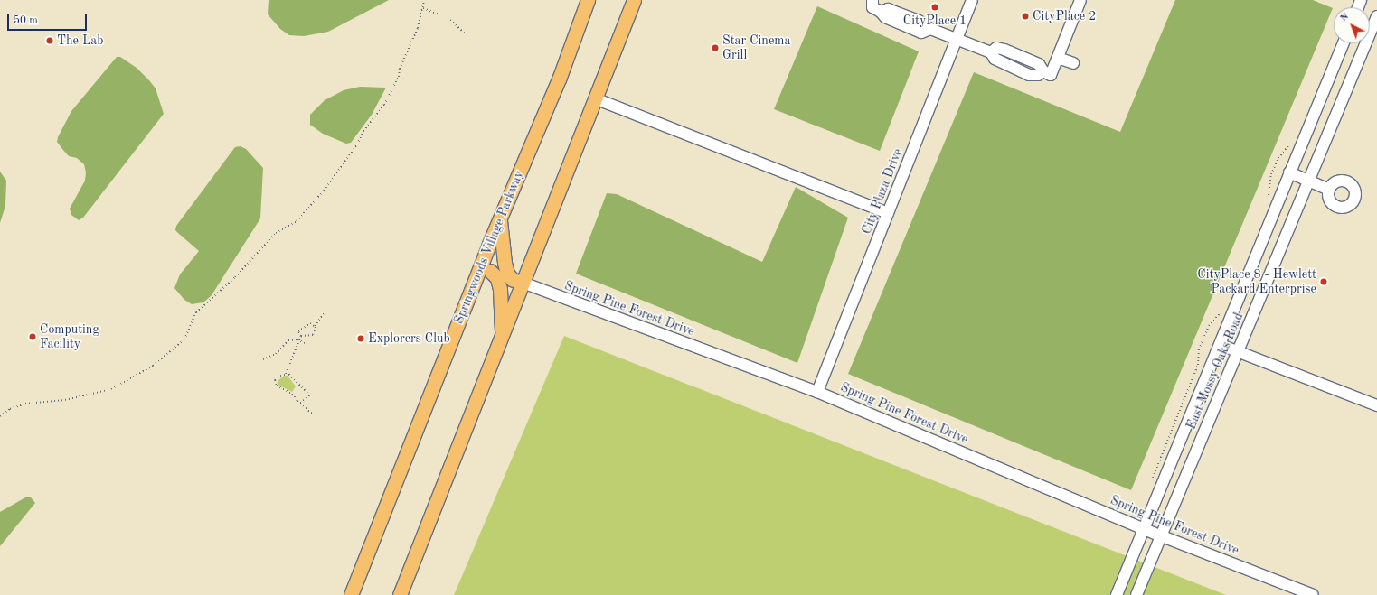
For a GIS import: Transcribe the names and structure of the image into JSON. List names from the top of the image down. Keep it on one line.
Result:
{"streets":{"main road":["Springwoods Village Parkway"],"street":["City Plaza Drive","Spring Pine Forest Drive","East Mossy Oaks Road"]},"crossings":[["City Plaza Drive","Spring Pine Forest Drive"],["Springwoods Village Parkway","Spring Pine Forest Drive"],["Spring Pine Forest Drive","East Mossy Oaks Road"]],"places":["CityPlace 1","CityPlace 2","The Lab","Star Cinema Grill","CityPlace 8 - Hewlett Packard Enterprise","Computing Facility","Explorers Club"],"scale_bar":"50 m","north":"top left"}
